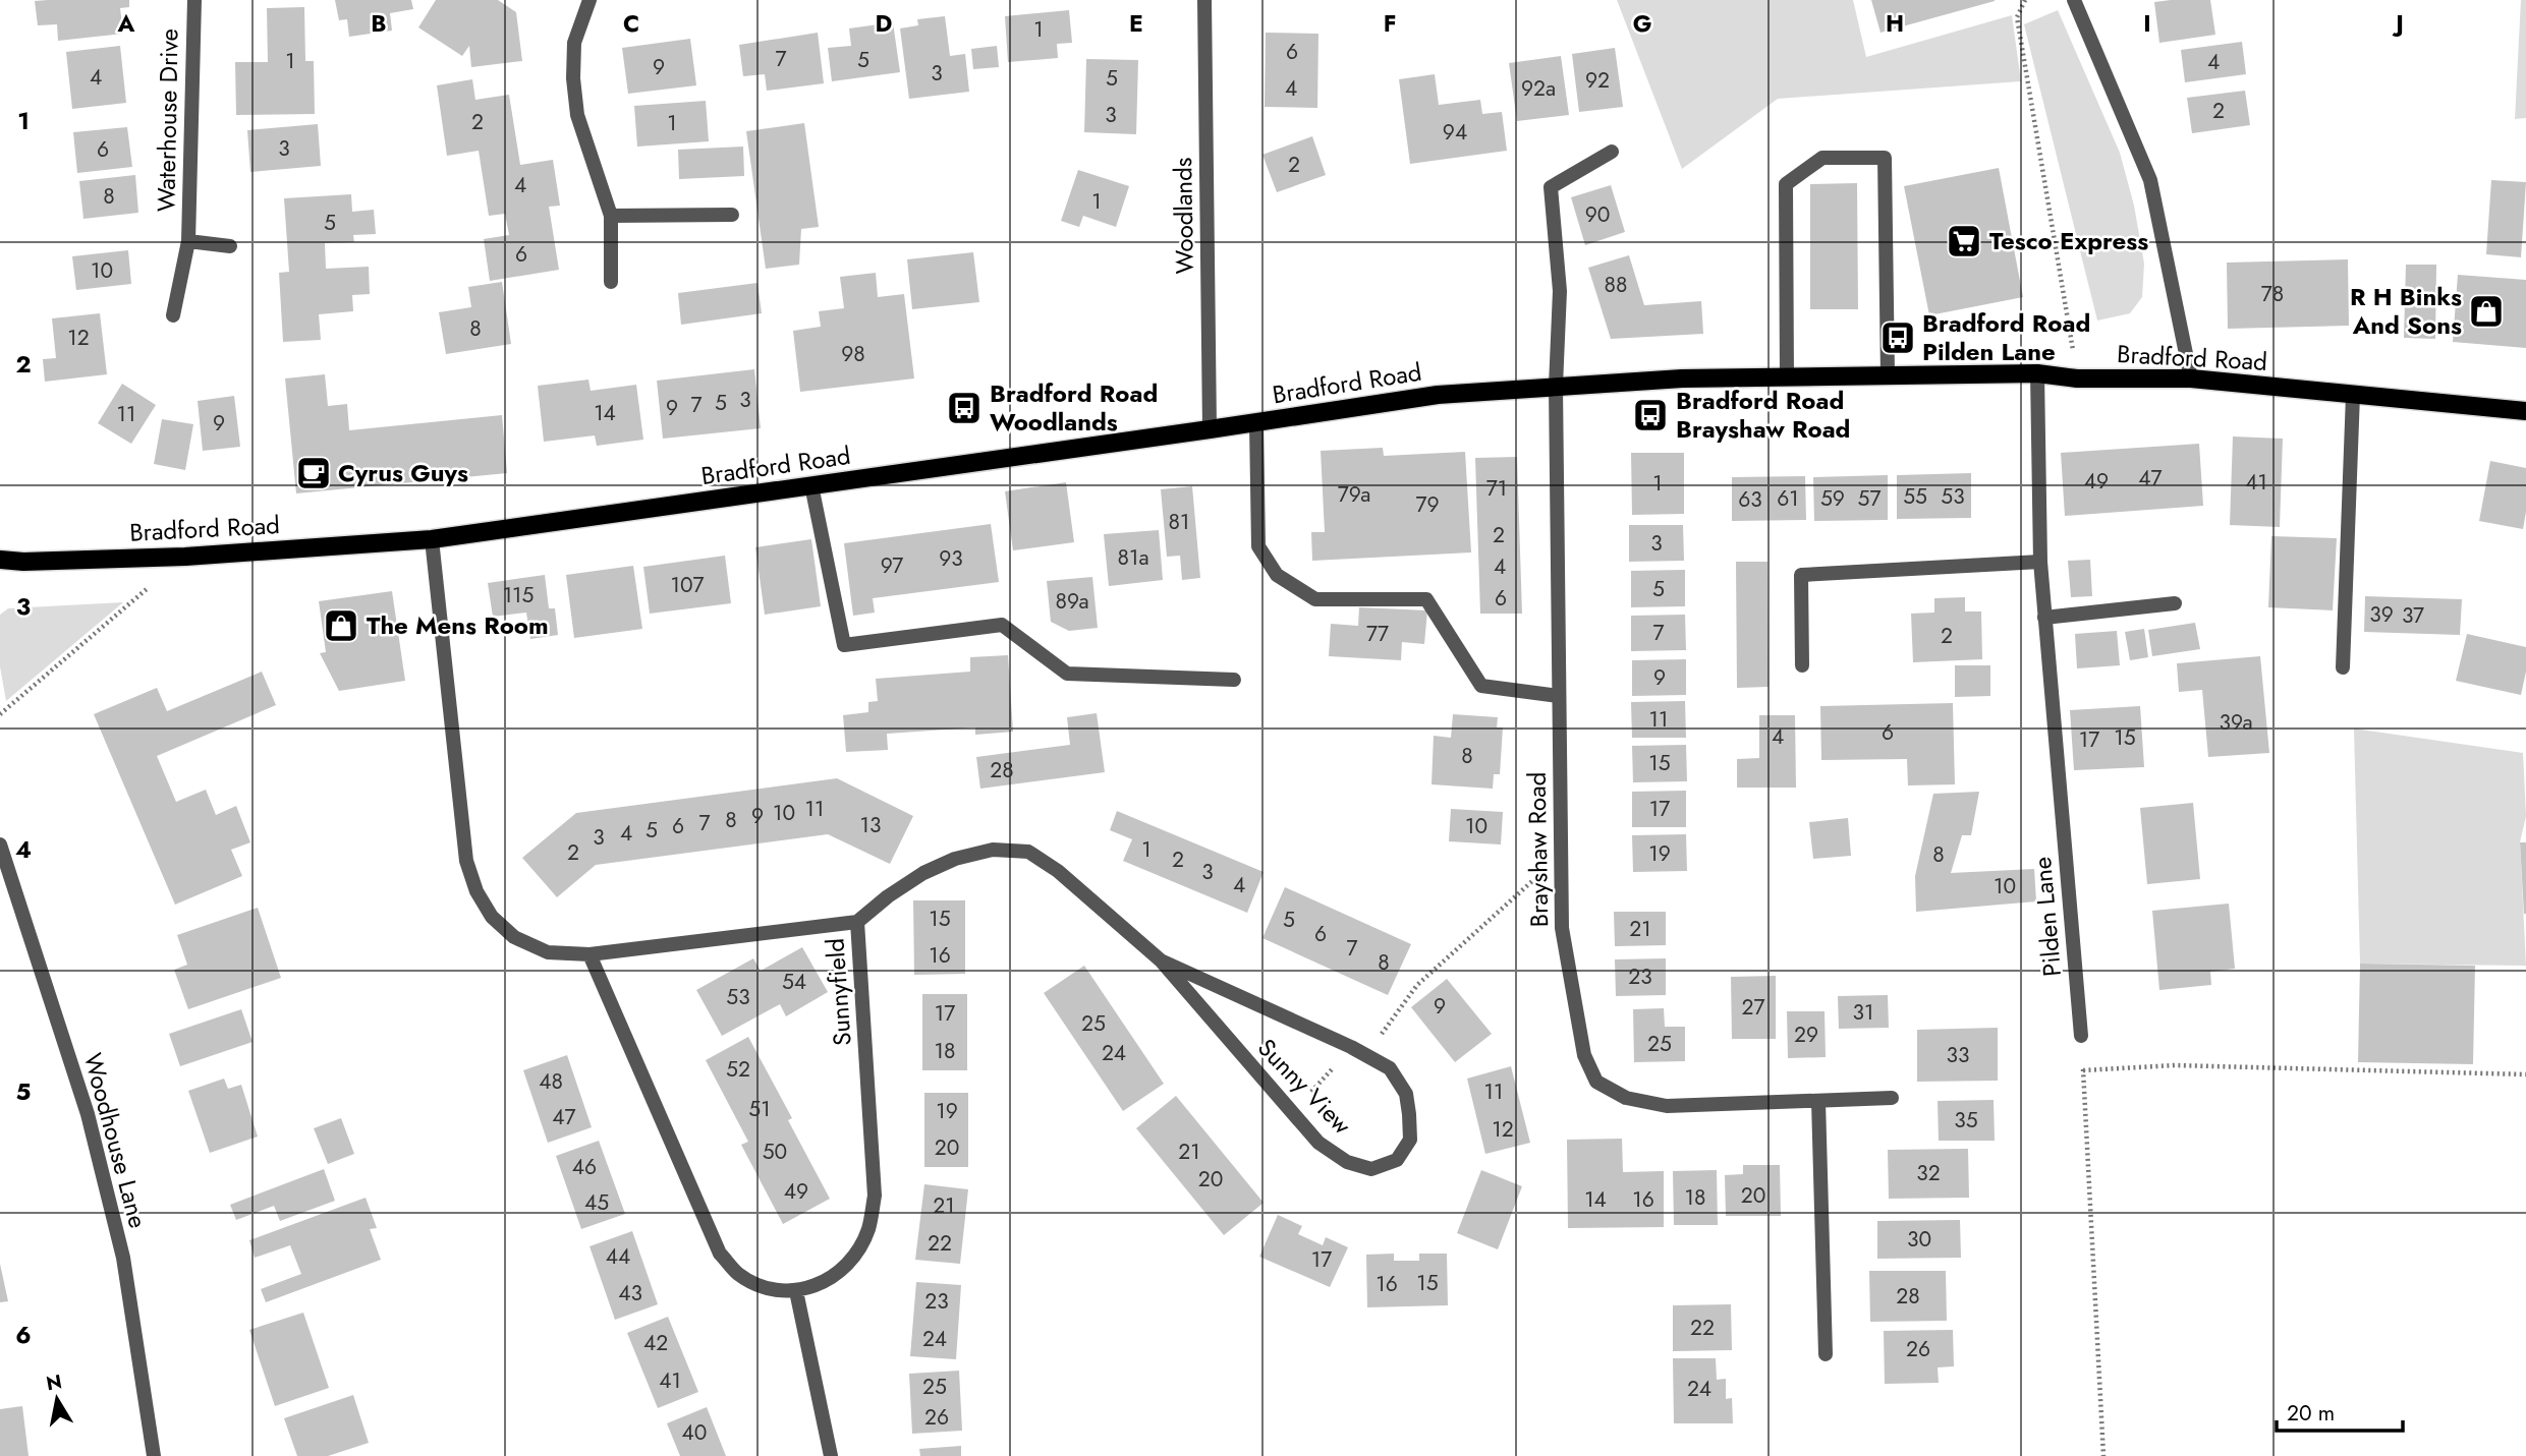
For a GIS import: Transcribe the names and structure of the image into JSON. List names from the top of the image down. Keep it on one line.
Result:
{"streets":{"main road":["Bradford Road"],"street":["Waterhouse Drive","Woodlands","Brayshaw Road","Pilden Lane","Sunnyfield","Sunny View","Woodhouse Lane"]},"crossings":[["Woodlands","Bradford Road"],["Bradford Road","Brayshaw Road"],["Bradford Road","Pilden Lane"],["Bradford Road","Sunnyfield"],["Sunnyfield","Sunny View"]],"places":{"supermarket":["Tesco Express"],"shop":["R H Binks And Sons","The Mens Room"],"bus stop":["Bradford Road Pilden Lane","Bradford Road Woodlands","Bradford Road Brayshaw Road"],"cafe":["Cyrus Guys"]},"house_numbers":["1","6","7","5","1","4","9","3","4","5","92","4","92a","2","3","2","1","94","3","6","2","4","8","1","90","5","6","10","88","78","8","12","98","3","5","7","9","14","11","9","47","49","41","1","71","79a","55","53","61","59","57","63","79","81","2","3","81a","93","97","4","107","5","115","6","89a","39","37","7","77","2","9","11","39a","6","4","15","17","8","15","28","11","17","10","9","8","7","13","6","10","5","4","3","1","2","19","8","2","3","4","10","15","5","21","6","7","16","8","23","54","53","9","27","31","17","25","29","25","18","24","33","52","48","11","51","19","47","35","12","20","50","21","46","32","20","49","20","18","14","16","45","21","30","22","44","17","15","16","43","28","23","22","24","42","26","41","25","24","26","40"],"scale_bar":"20 m","north":"top","grid":{"columns":["A","B","C","D","E","F","G","H","I","J"],"rows":["1","2","3","4","5","6"]}}
